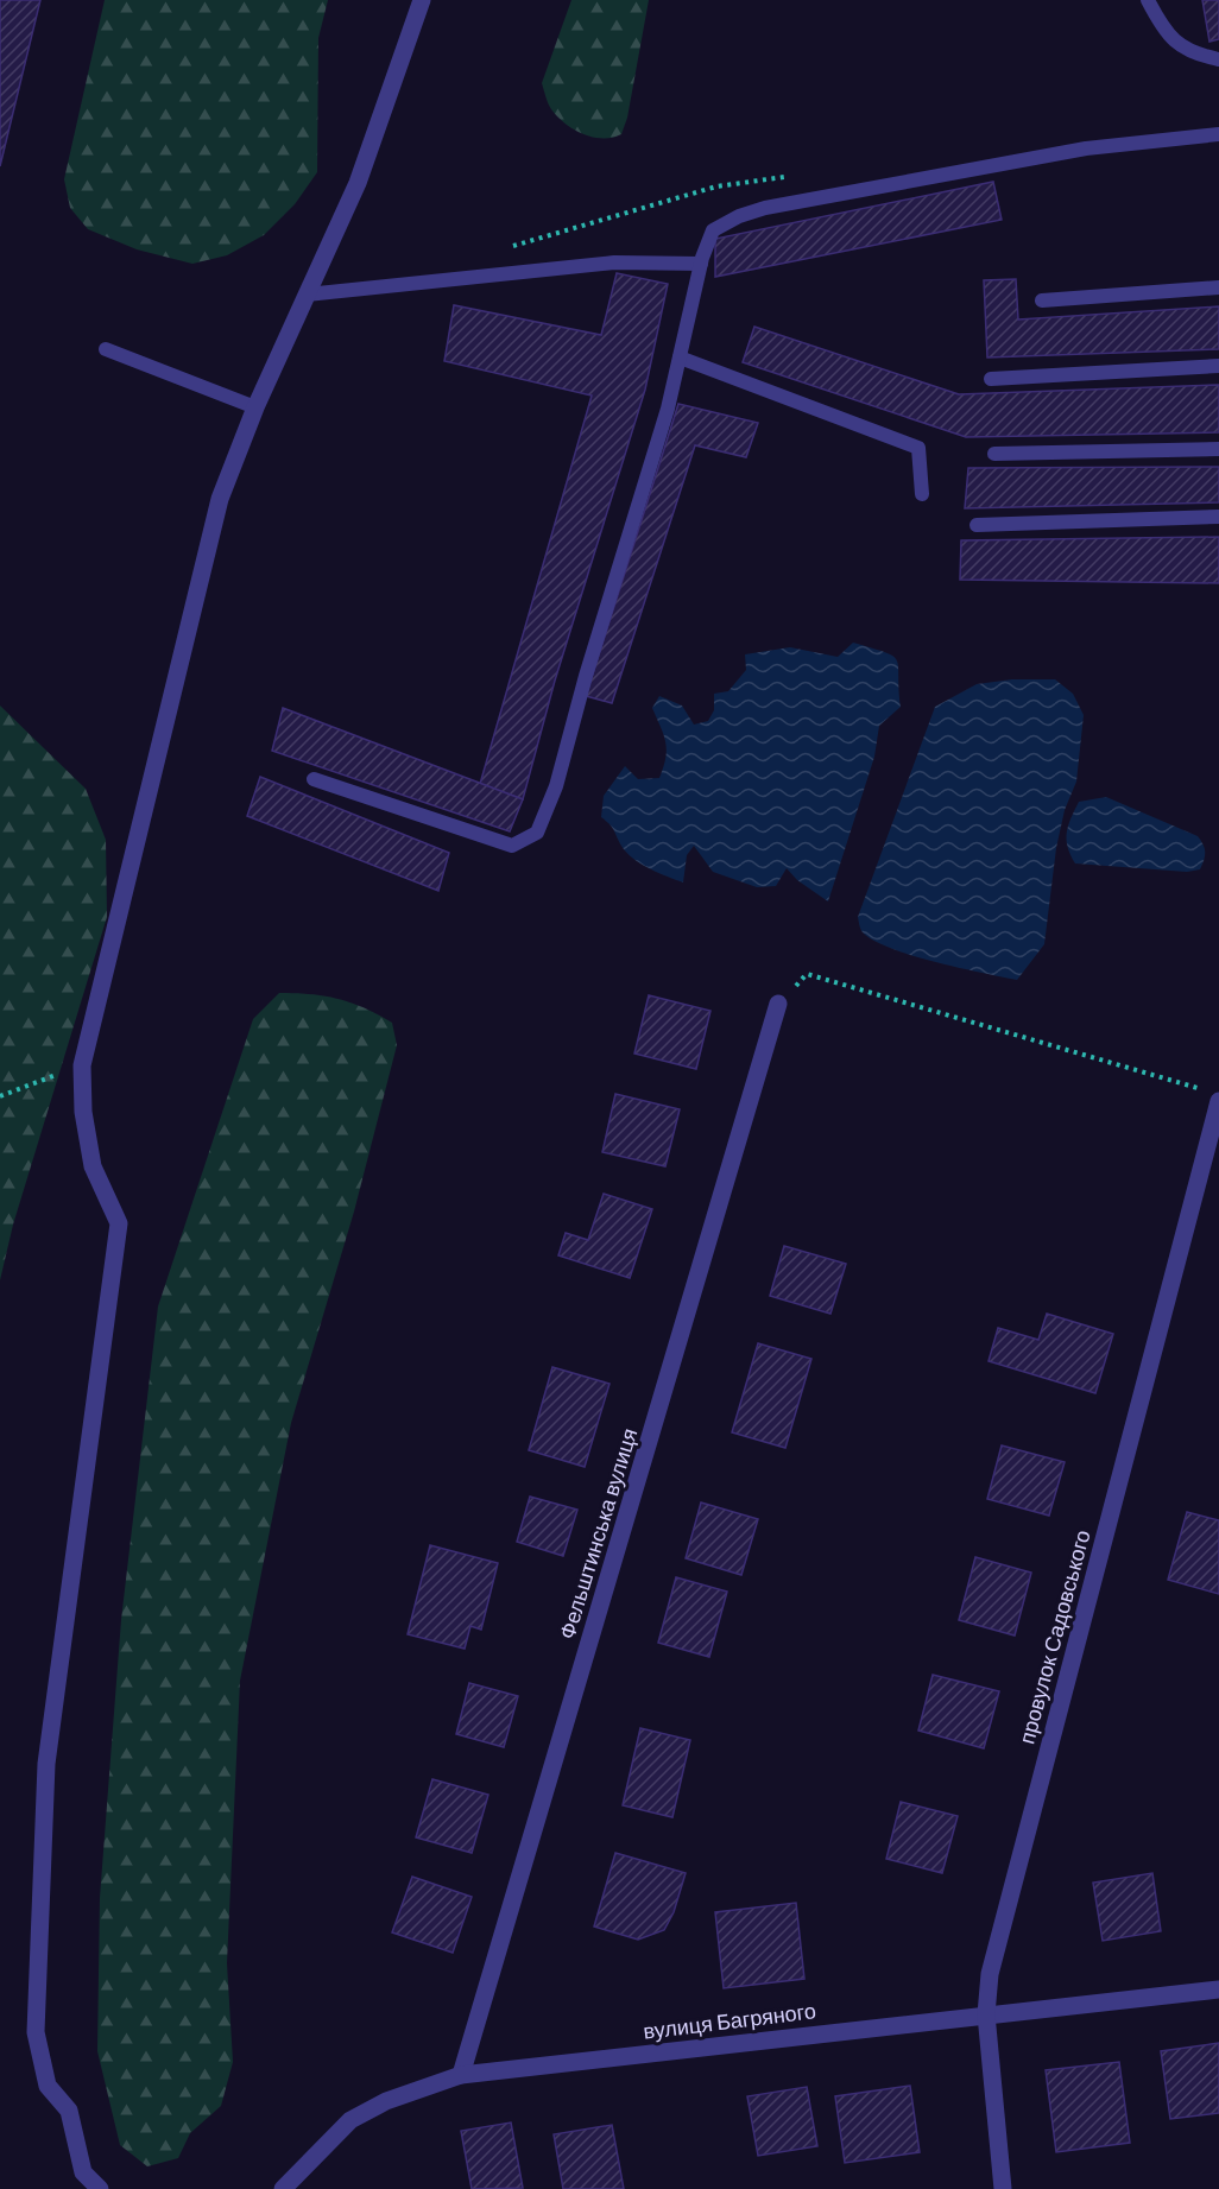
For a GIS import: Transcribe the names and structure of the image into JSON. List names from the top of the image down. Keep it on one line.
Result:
{"streets":{"street":["Фельштинська вулиця","провулок Садовського","вулиця Багряного"]},"crossings":[["Фельштинська вулиця","вулиця Багряного"],["провулок Садовського","вулиця Багряного"]]}
